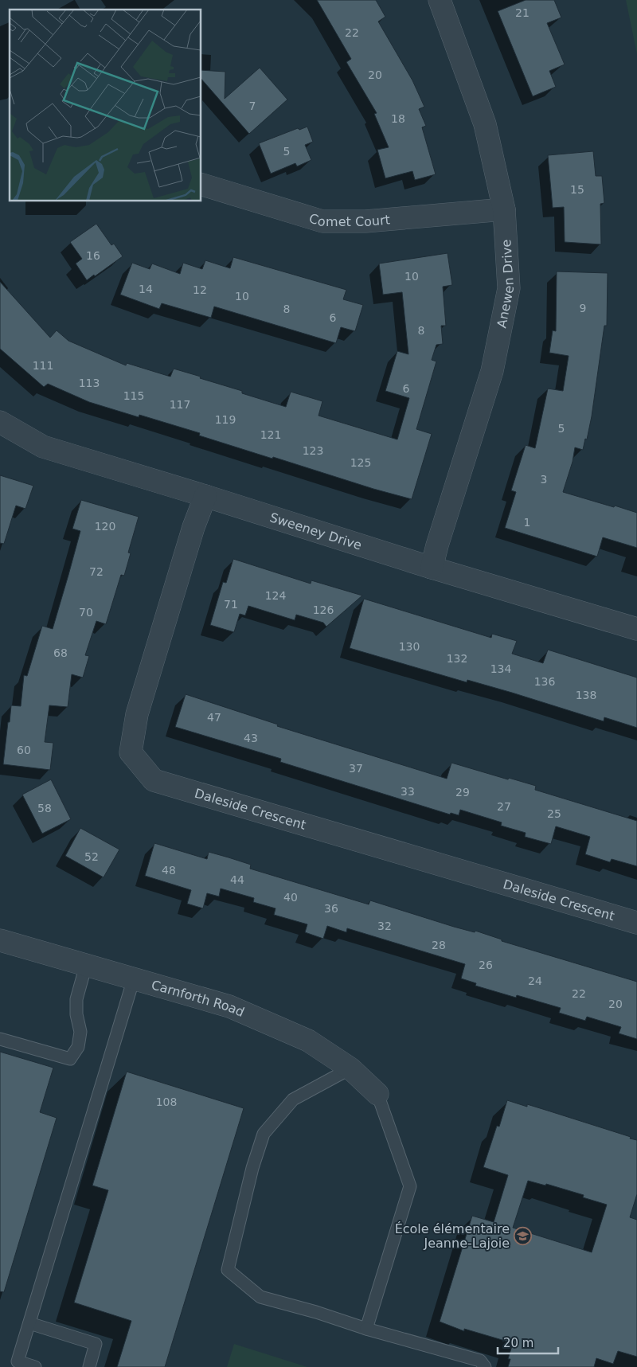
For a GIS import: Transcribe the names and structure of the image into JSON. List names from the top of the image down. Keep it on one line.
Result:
{"streets":{"street":["Comet Court","Anewen Drive","Sweeney Drive","Daleside Crescent","Carnforth Road"]},"crossings":[["Comet Court","Anewen Drive"],["Anewen Drive","Sweeney Drive"],["Sweeney Drive","Daleside Crescent"]],"places":{"school or university":["École élémentaire Jeanne-Lajoie"]},"house_numbers":["21","22","20","7","18","5","15","16","10","14","12","10","9","8","6","8","111","113","6","115","117","119","5","121","123","125","3","1","120","72","124","71","126","70","130","68","132","134","136","138","47","43","60","37","33","29","27","58","25","52","48","44","40","36","32","28","26","24","22","20","108"],"scale_bar":"20 m"}
